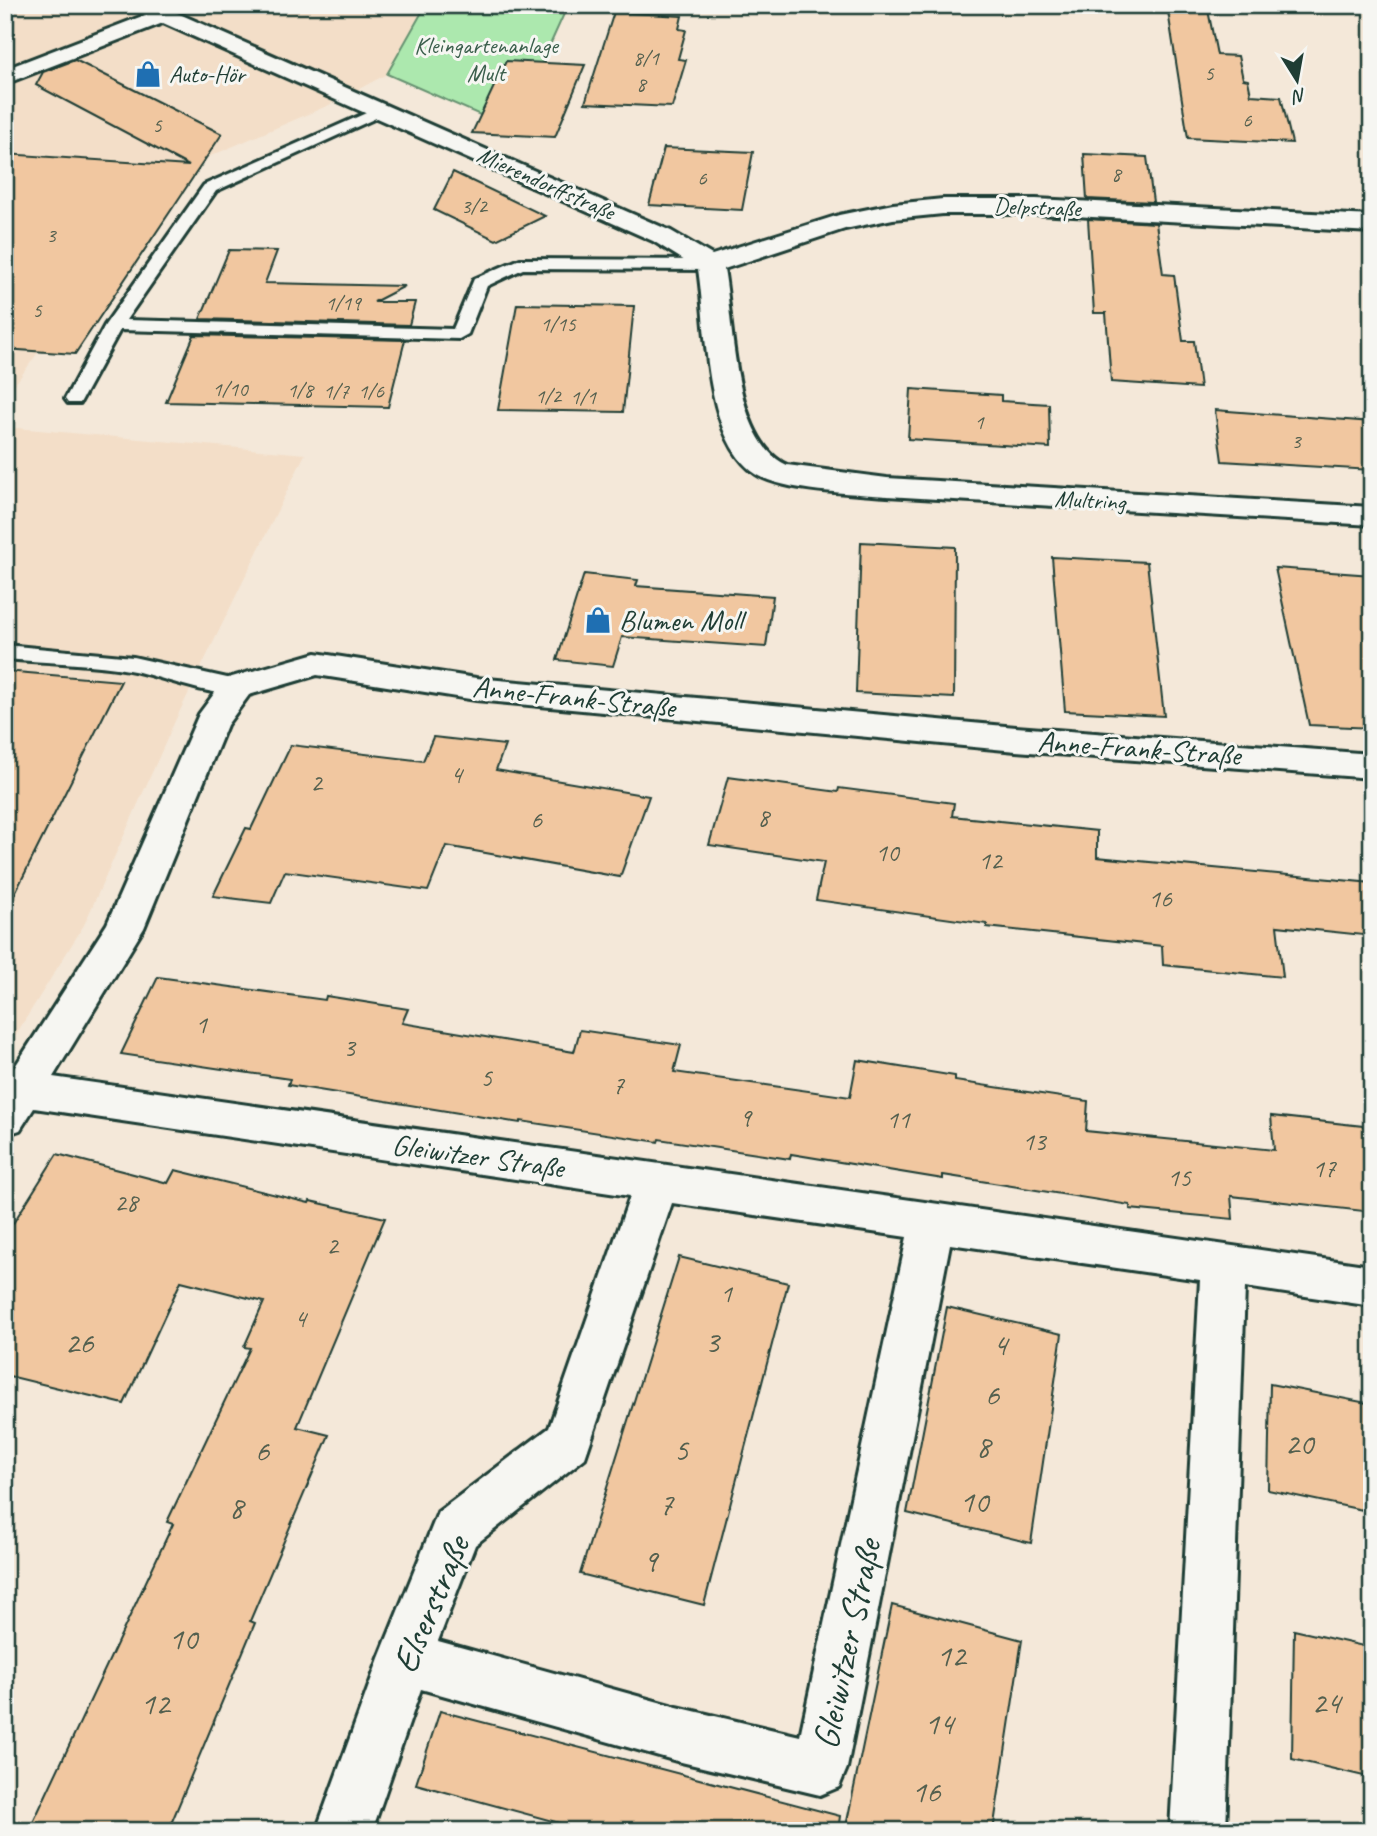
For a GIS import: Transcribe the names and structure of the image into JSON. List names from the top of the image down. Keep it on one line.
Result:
{"streets":{"street":["Mierendorffstraße","Delpstraße","Multring","Anne-Frank-Straße","Gleiwitzer Straße","Elserstraße"]},"crossings":[["Mierendorffstraße","Delpstraße"],["Mierendorffstraße","Multring"],["Delpstraße","Multring"],["Gleiwitzer Straße","Elserstraße"]],"parks":["Kleingartenanlage Mult"],"places":{"shop":["Auto-Hör","Blumen Moll"]},"house_numbers":["8/1","5","8","6","5","8","6","3/2","3","1/19","5","1/15","1/10","1/8","1/7","1/6","1/2","1/1","1","3","4","2","8","6","10","12","16","1","3","5","7","9","11","13","17","15","28","2","1","4","3","26","4","6","20","8","5","6","10","7","8","9","10","12","24","12","14","16"],"north":"bottom"}
